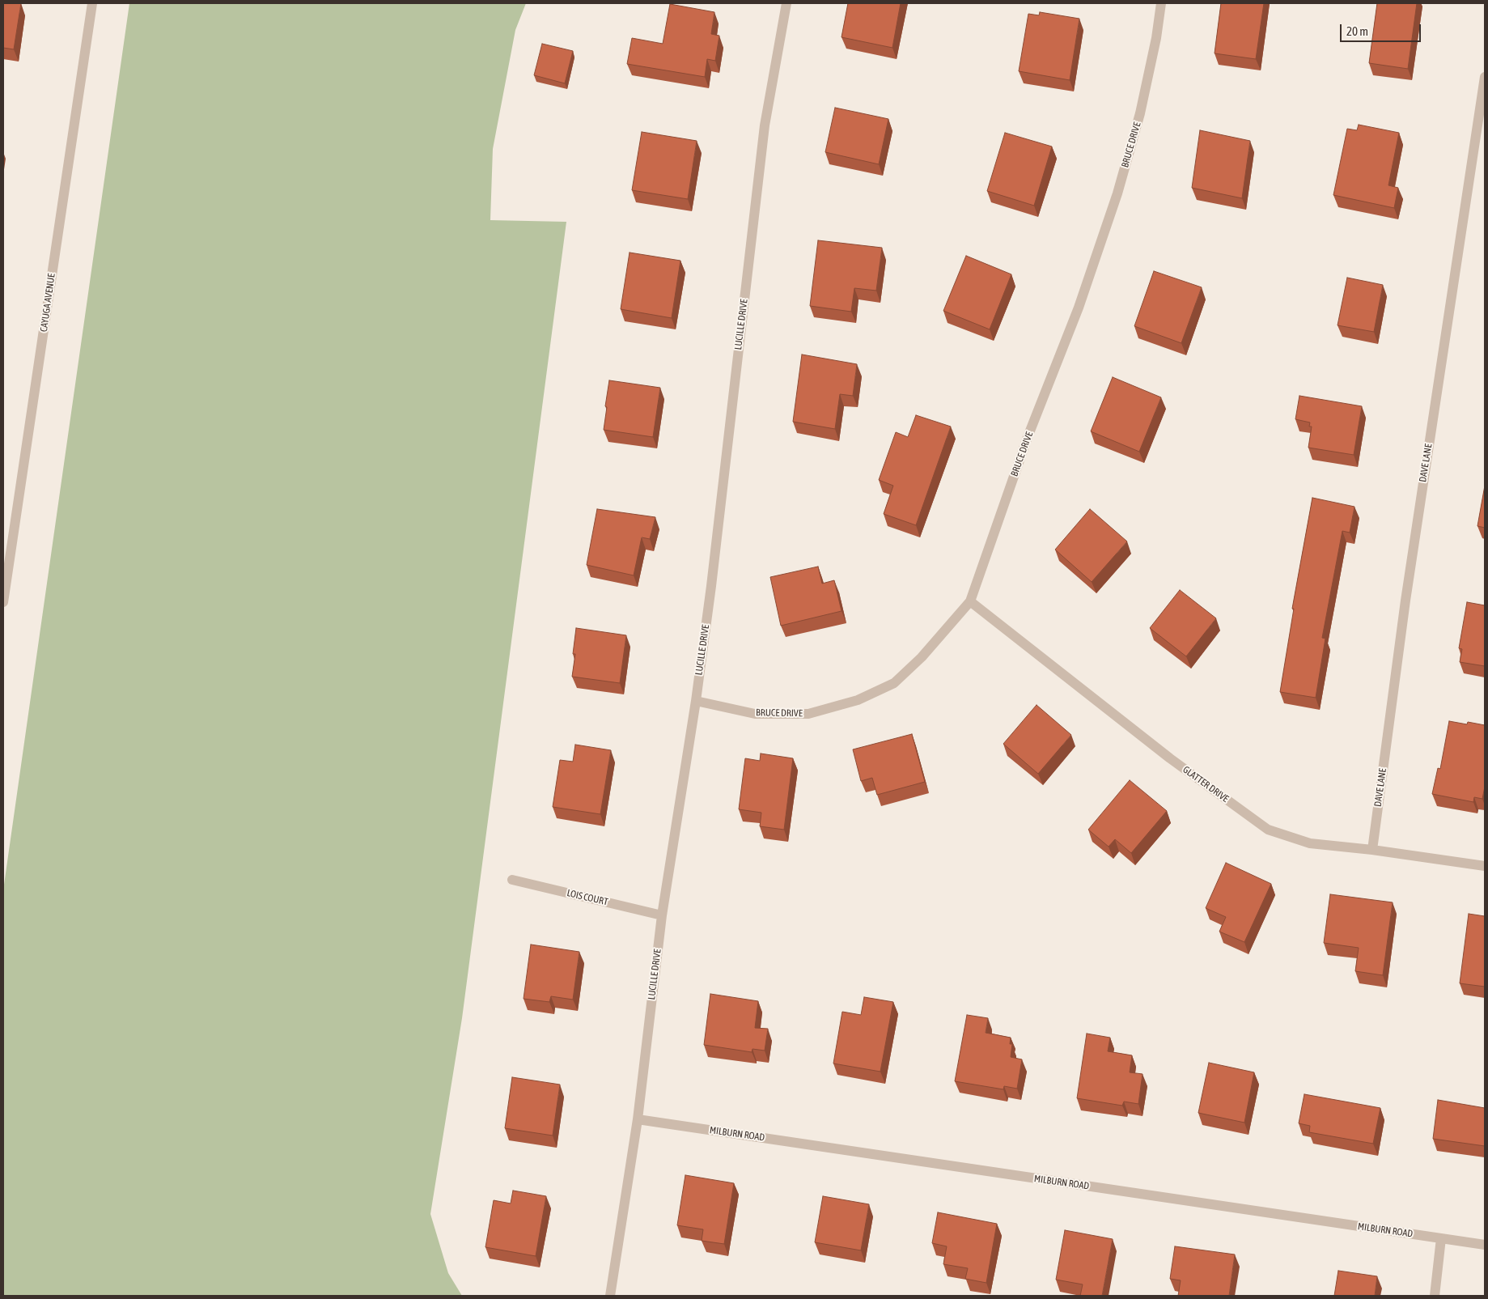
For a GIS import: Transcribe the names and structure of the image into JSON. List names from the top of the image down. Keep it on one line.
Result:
{"streets":{"street":["BRUCE DRIVE","CAYUGA AVENUE","LUCILLE DRIVE","DAVE LANE","GLATTER DRIVE","LOIS COURT","MILBURN ROAD"]},"crossings":[["BRUCE DRIVE","LUCILLE DRIVE"],["BRUCE DRIVE","GLATTER DRIVE"],["LUCILLE DRIVE","LOIS COURT"],["LUCILLE DRIVE","MILBURN ROAD"],["DAVE LANE","GLATTER DRIVE"]],"scale_bar":"20 m"}
